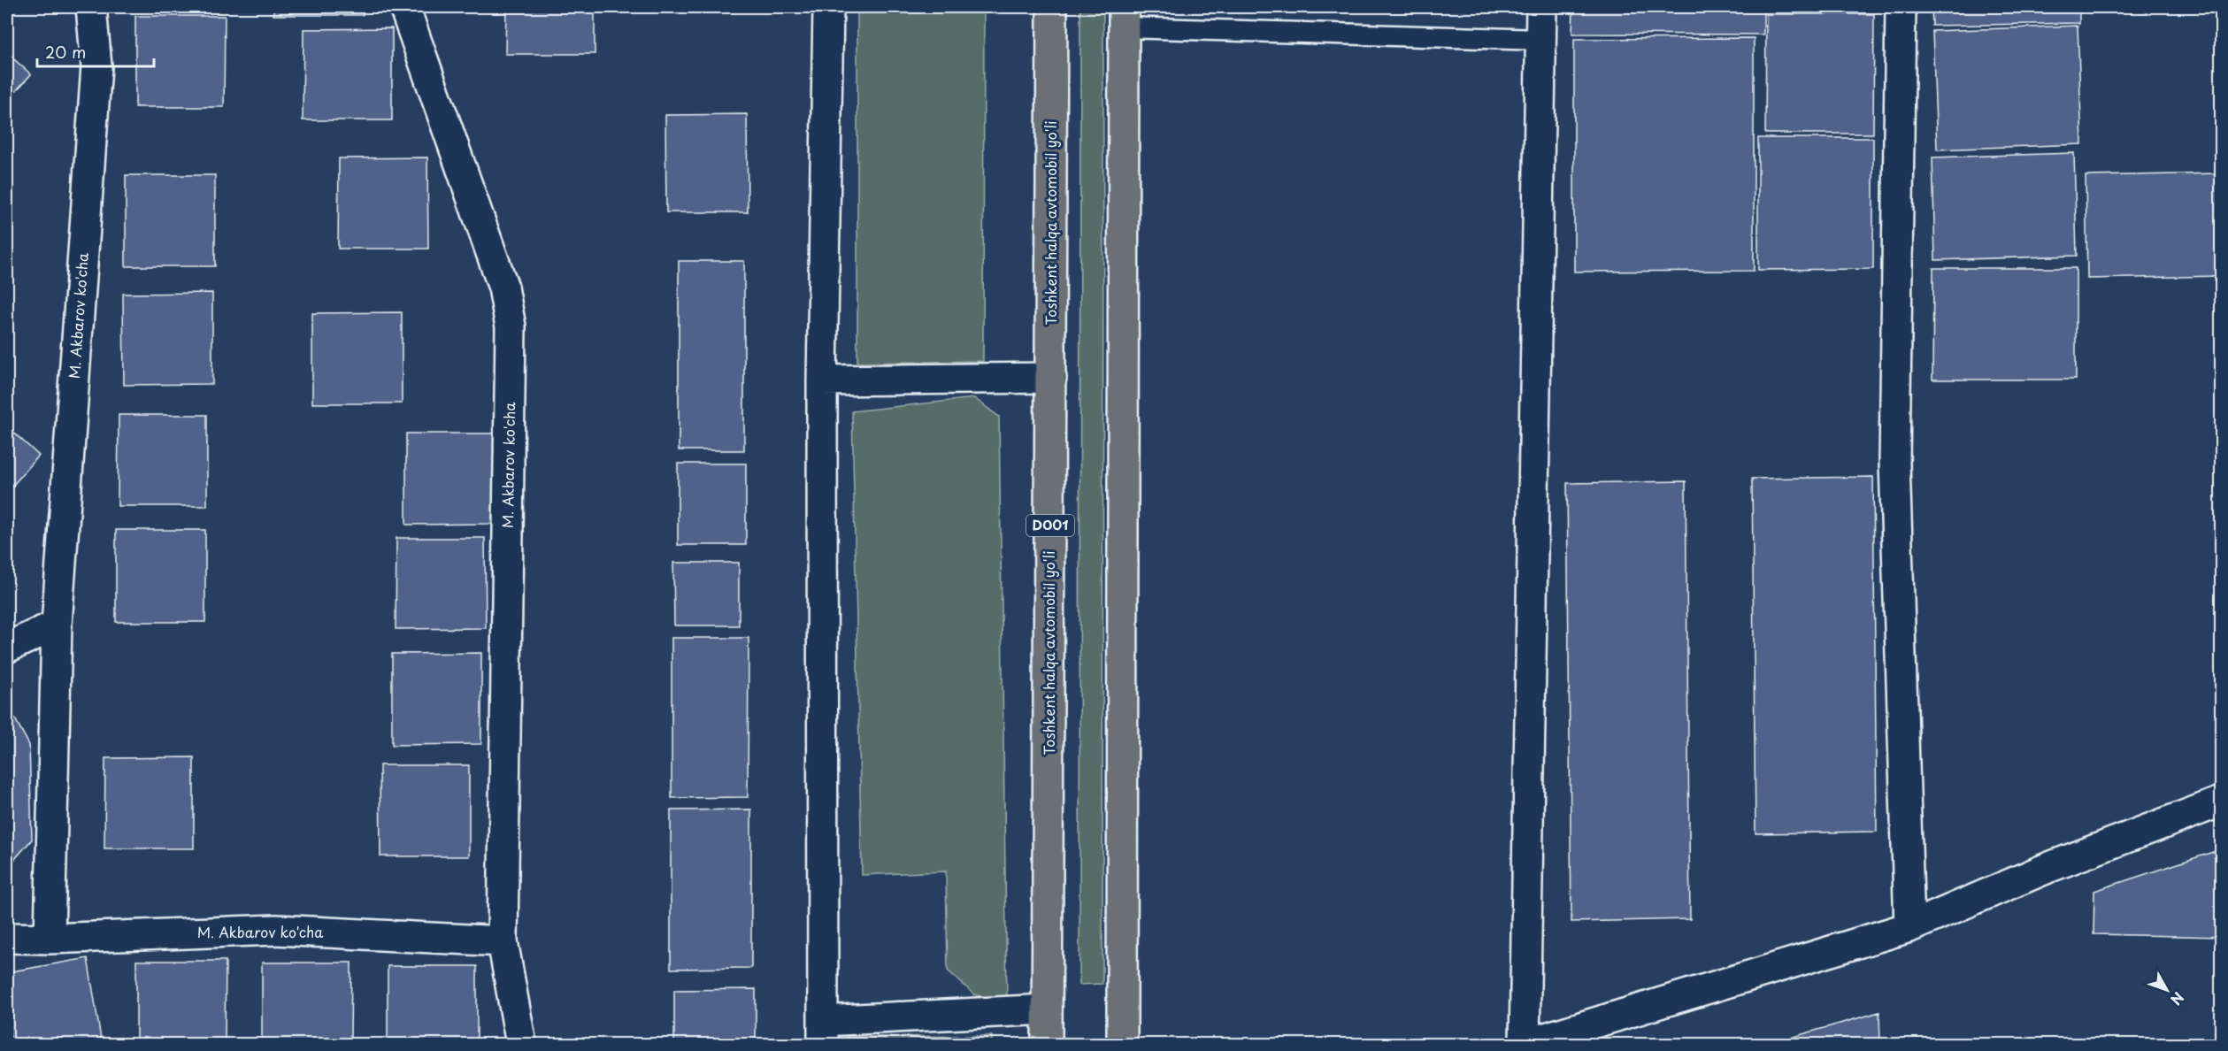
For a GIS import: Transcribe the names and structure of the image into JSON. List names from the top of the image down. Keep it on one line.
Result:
{"streets":{"highway":["Toshkent halqa avtomobil yo'li","D001"],"street":["M. Akbarov ko'cha"]},"scale_bar":"20 m","north":"bottom right"}
